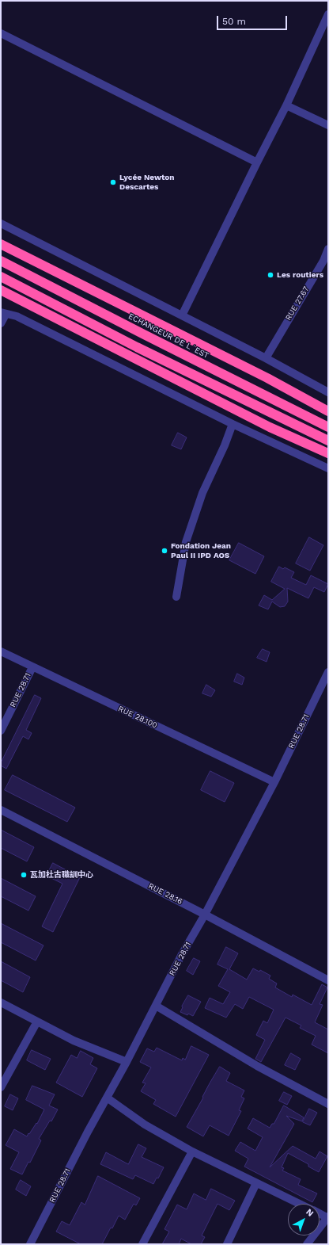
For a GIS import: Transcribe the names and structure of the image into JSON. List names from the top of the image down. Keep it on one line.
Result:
{"streets":{"highway":["ECHANGEUR DE L´EST"],"street":["RUE 27.67","RUE 28.71","RUE 28.100","RUE 28.16"]},"crossings":[["RUE 28.71","RUE 28.100"],["RUE 28.71","RUE 28.16"]],"places":["Lycée Newton Descartes","Les routiers","Fondation Jean Paul II IPD AOS","瓦加杜古職訓中心"],"scale_bar":"50 m","north":"top right"}
